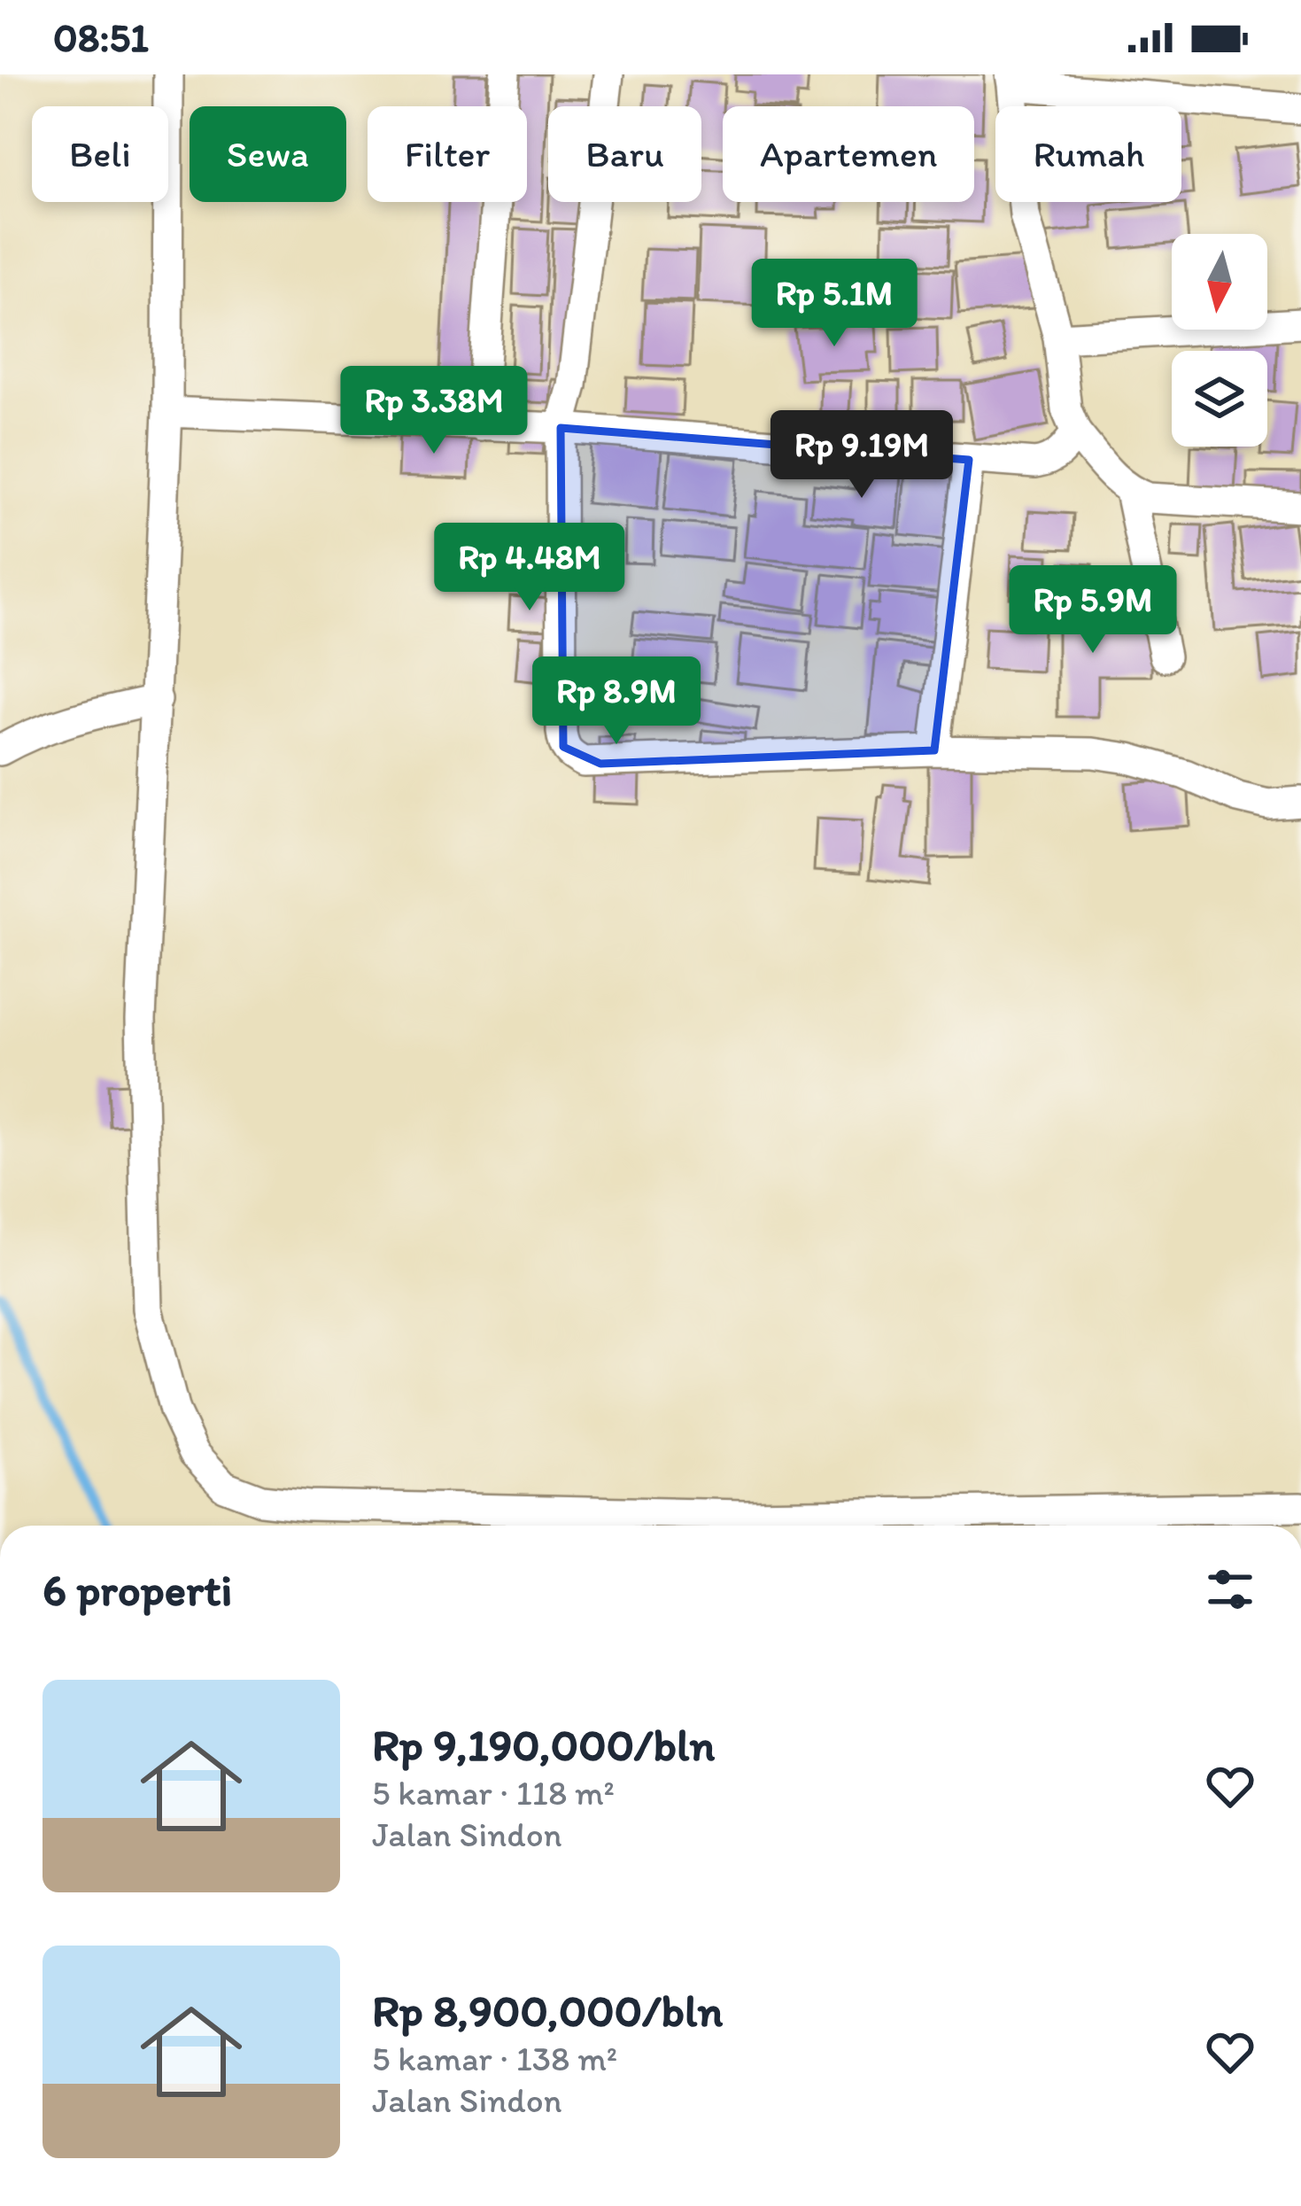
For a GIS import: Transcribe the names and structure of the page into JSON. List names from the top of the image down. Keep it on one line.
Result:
{"north":"bottom","page":{"status":"08:51","chip":["Beli","Sewa","Filter","Baru","Apartemen","Rumah"],"price":["Rp 5.1M","Rp 3.38M","Rp 9.19M","Rp 4.48M","Rp 5.9M","Rp 8.9M"],"heading":"6 properti","list":[{"name":"Rp 9,190,000/bln","note":"5 kamar · 118 m² · Jalan Sindon"},{"name":"Rp 8,900,000/bln","note":"5 kamar · 138 m² · Jalan Sindon"}]}}
